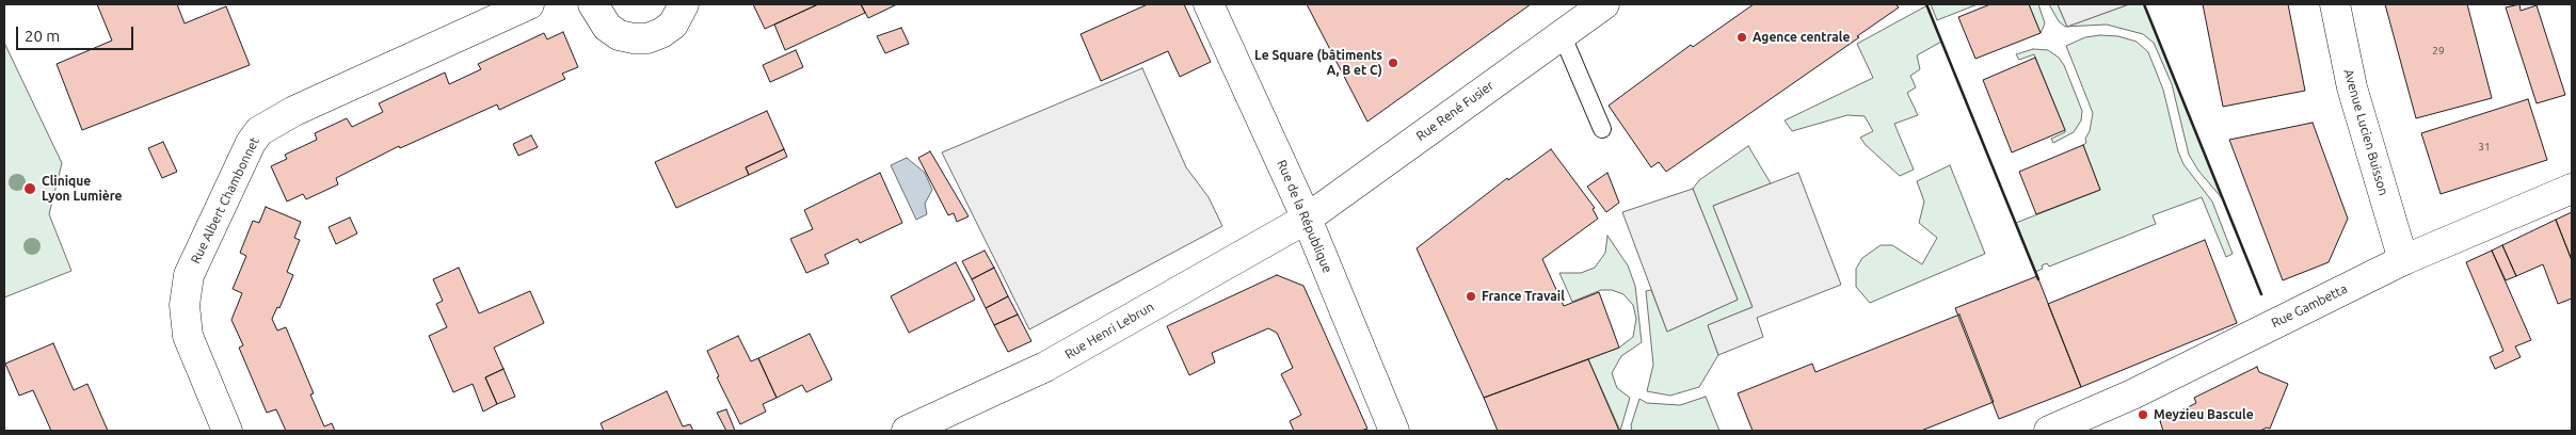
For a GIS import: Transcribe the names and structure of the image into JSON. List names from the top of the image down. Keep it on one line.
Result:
{"streets":{"street":["Rue René Fusier","Avenue Lucien Buisson","Rue Albert Chambonnet","Rue de la République","Rue Gambetta","Rue Henri Lebrun"]},"crossings":[["Rue René Fusier","Rue de la République"],["Rue René Fusier","Rue Henri Lebrun"],["Avenue Lucien Buisson","Rue Gambetta"],["Rue de la République","Rue Henri Lebrun"]],"places":["Agence centrale","Le Square (bâtiments A, B et C)","Clinique Lyon Lumière","France Travail","Meyzieu Bascule"],"house_numbers":["29","31"],"scale_bar":"20 m"}
